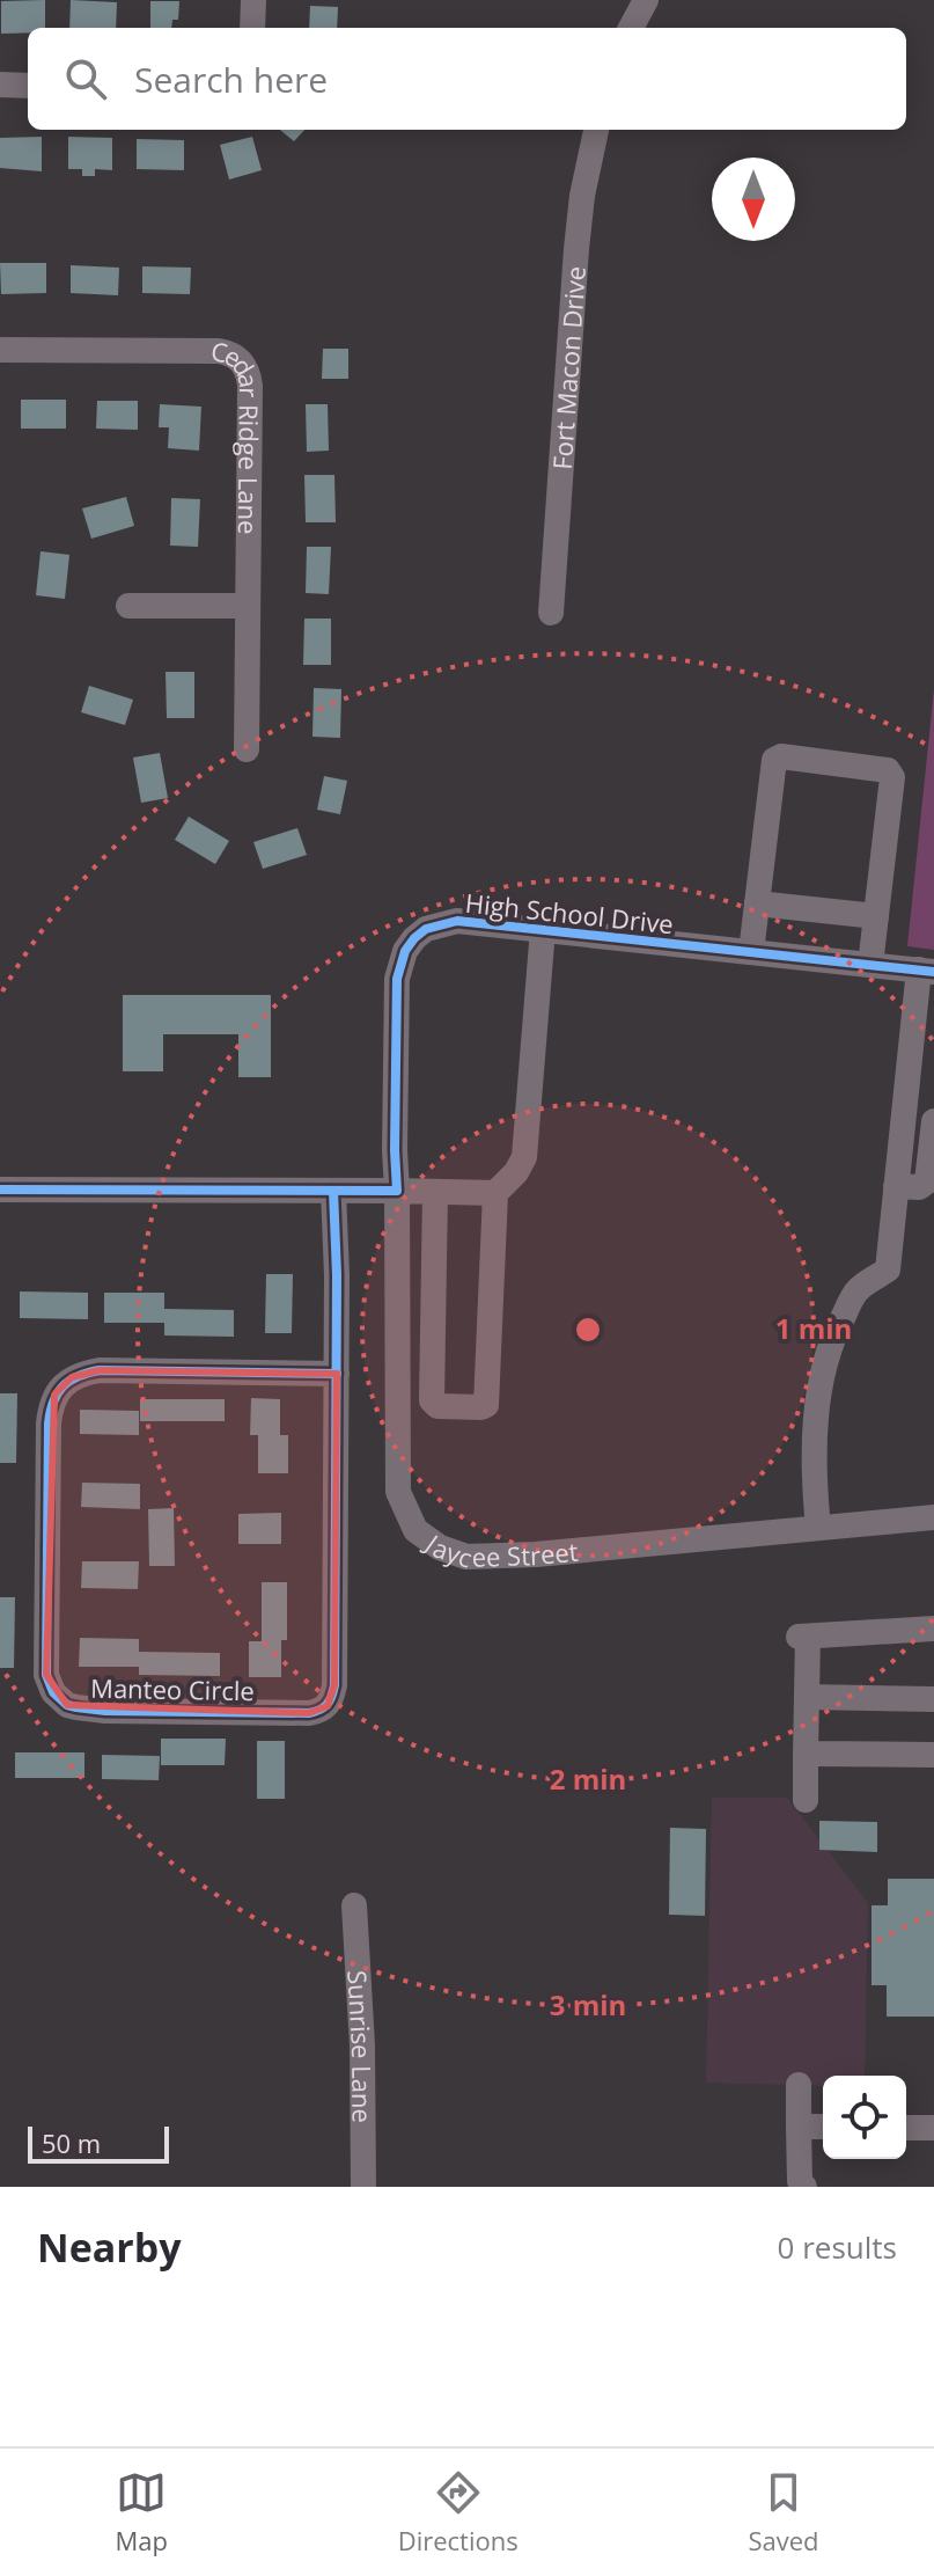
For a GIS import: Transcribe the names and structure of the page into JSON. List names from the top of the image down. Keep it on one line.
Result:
{"streets":{"street":["Fort Macon Drive","Cedar Ridge Lane","High School Drive","Jaycee Street","Manteo Circle","Sunrise Lane"]},"crossings":[["High School Drive","Jaycee Street"]],"scale_bar":"50 m","north":"bottom","page":{"search":"Search here","scale":"50 m","heading":["Nearby","0 results"],"nav":["Map","Directions","Saved"]},"rings":["1 min","2 min","3 min"]}
